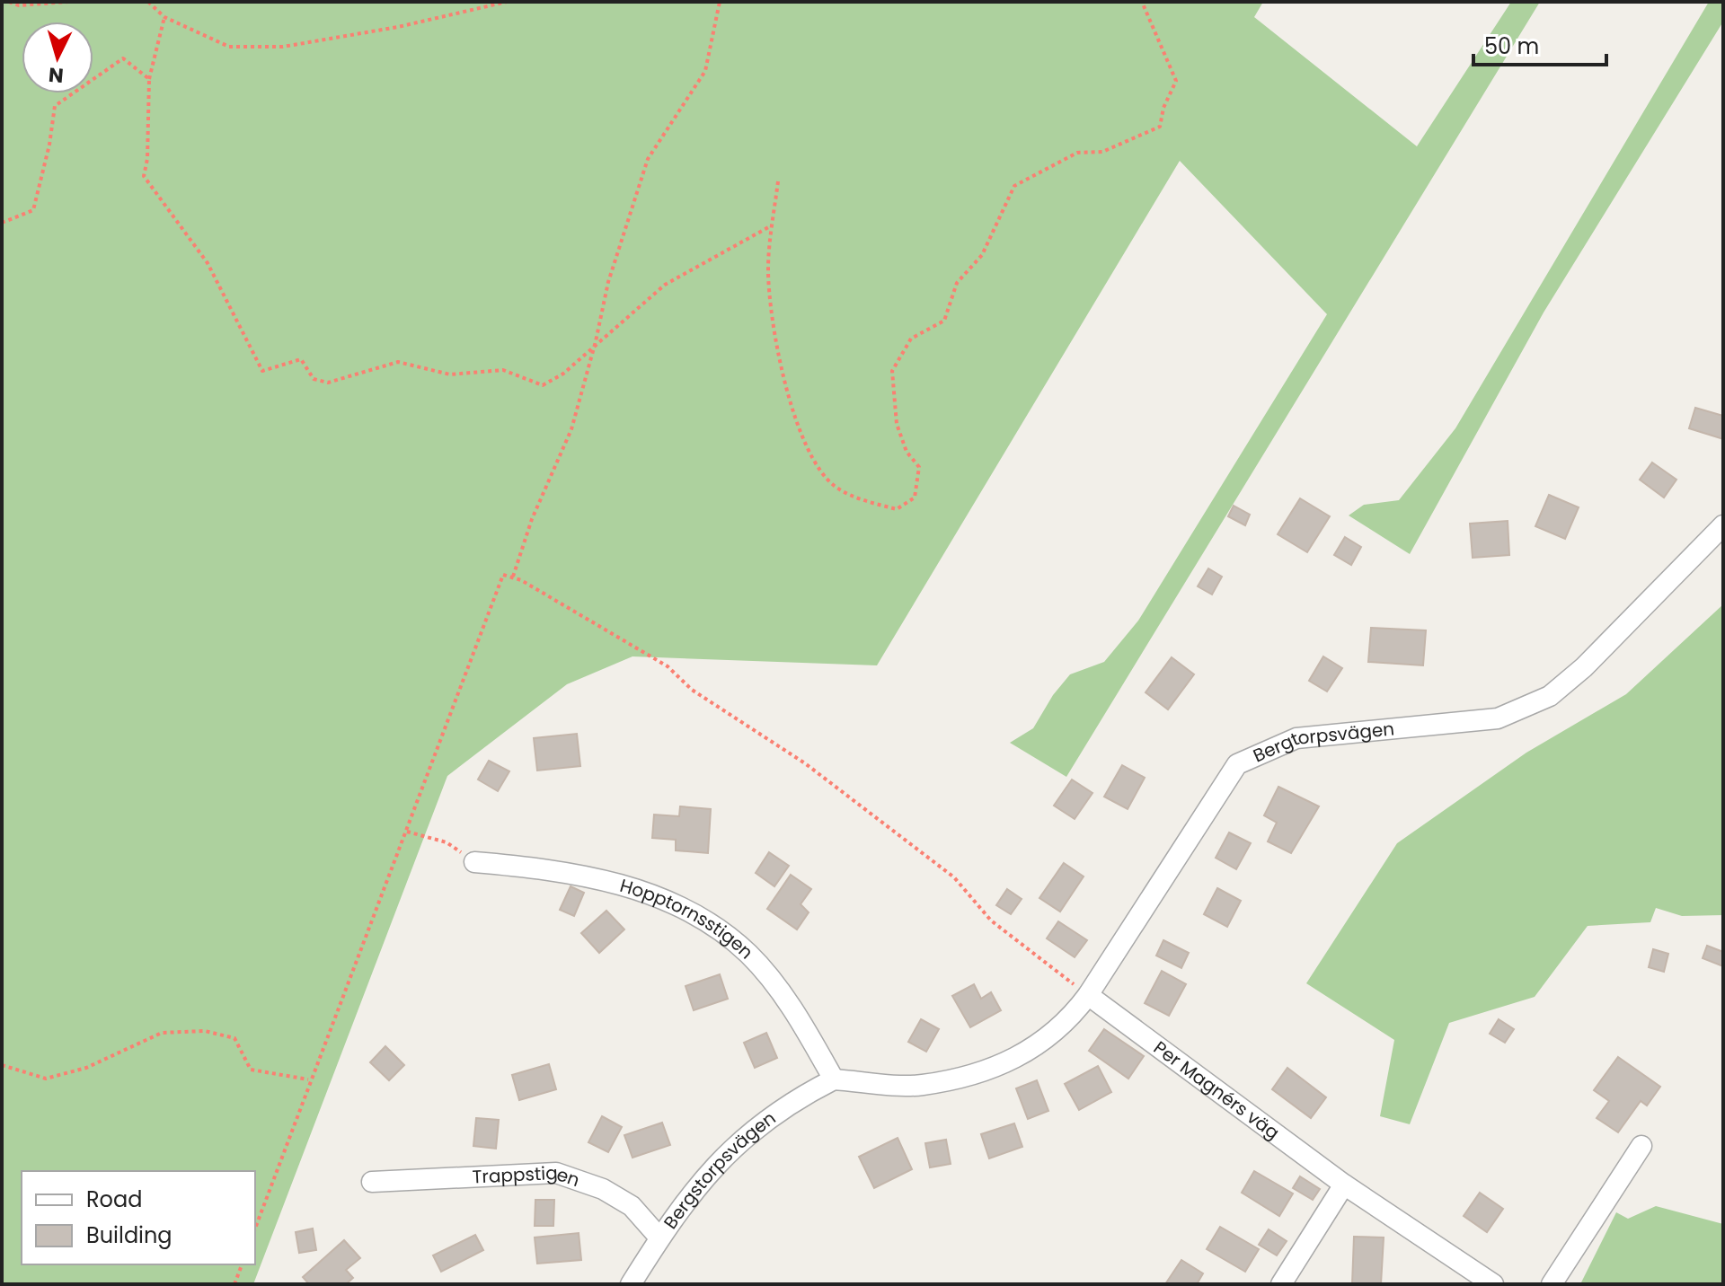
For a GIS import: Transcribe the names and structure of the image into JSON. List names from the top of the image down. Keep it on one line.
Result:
{"streets":{"street":["Bergtorpsvägen","Hopptornsstigen","Per Magnérs väg","Bergstorpsvägen","Trappstigen"]},"crossings":[["Bergtorpsvägen","Hopptornsstigen"],["Bergtorpsvägen","Per Magnérs väg"],["Bergtorpsvägen","Bergstorpsvägen"],["Hopptornsstigen","Bergstorpsvägen"],["Bergstorpsvägen","Trappstigen"]],"legend":["Road","Building"],"scale_bar":"50 m","north":"bottom"}
